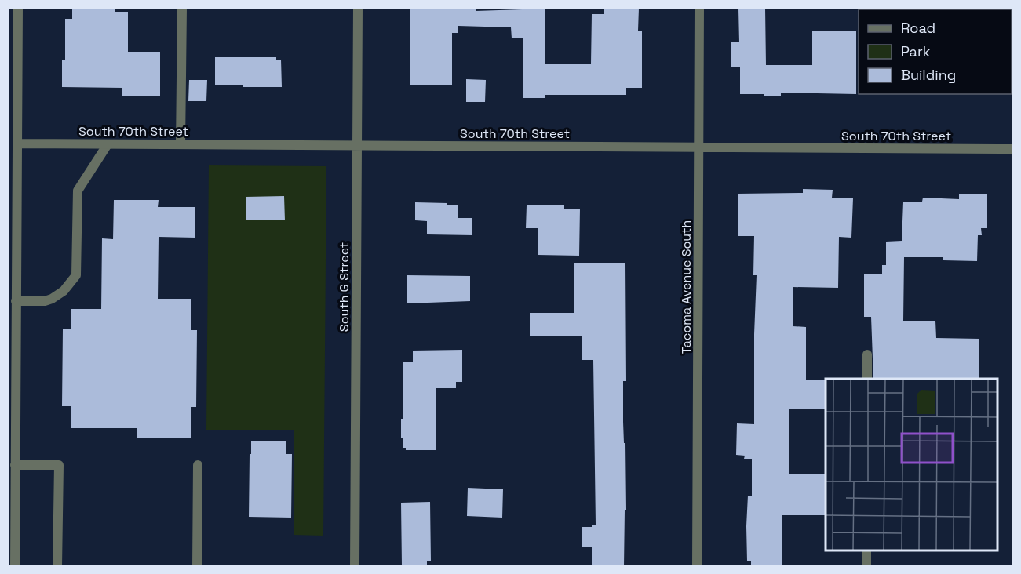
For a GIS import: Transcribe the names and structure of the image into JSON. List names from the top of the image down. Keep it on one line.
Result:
{"streets":{"street":["South 70th Street","South G Street","Tacoma Avenue South"]},"crossings":[["South 70th Street","South G Street"],["South 70th Street","Tacoma Avenue South"]],"legend":["Road","Park","Building"]}
